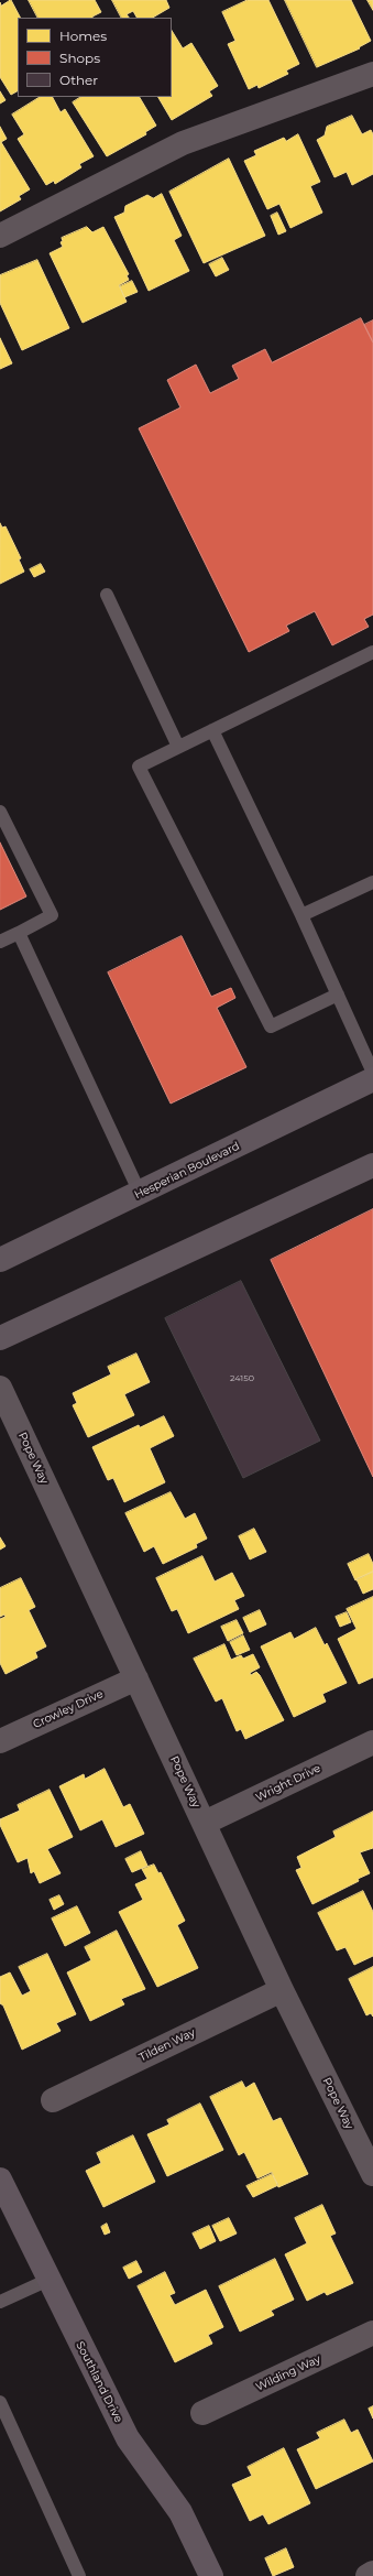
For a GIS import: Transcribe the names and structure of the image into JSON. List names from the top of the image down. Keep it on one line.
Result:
{"streets":{"main road":["Hesperian Boulevard","Southland Drive"],"street":["Pope Way","Crowley Drive","Wright Drive","Tilden Way","Wilding Way"]},"crossings":[["Pope Way","Crowley Drive"],["Pope Way","Wright Drive"],["Pope Way","Tilden Way"]],"house_numbers":["24150"],"legend":["Homes","Shops","Other"]}
